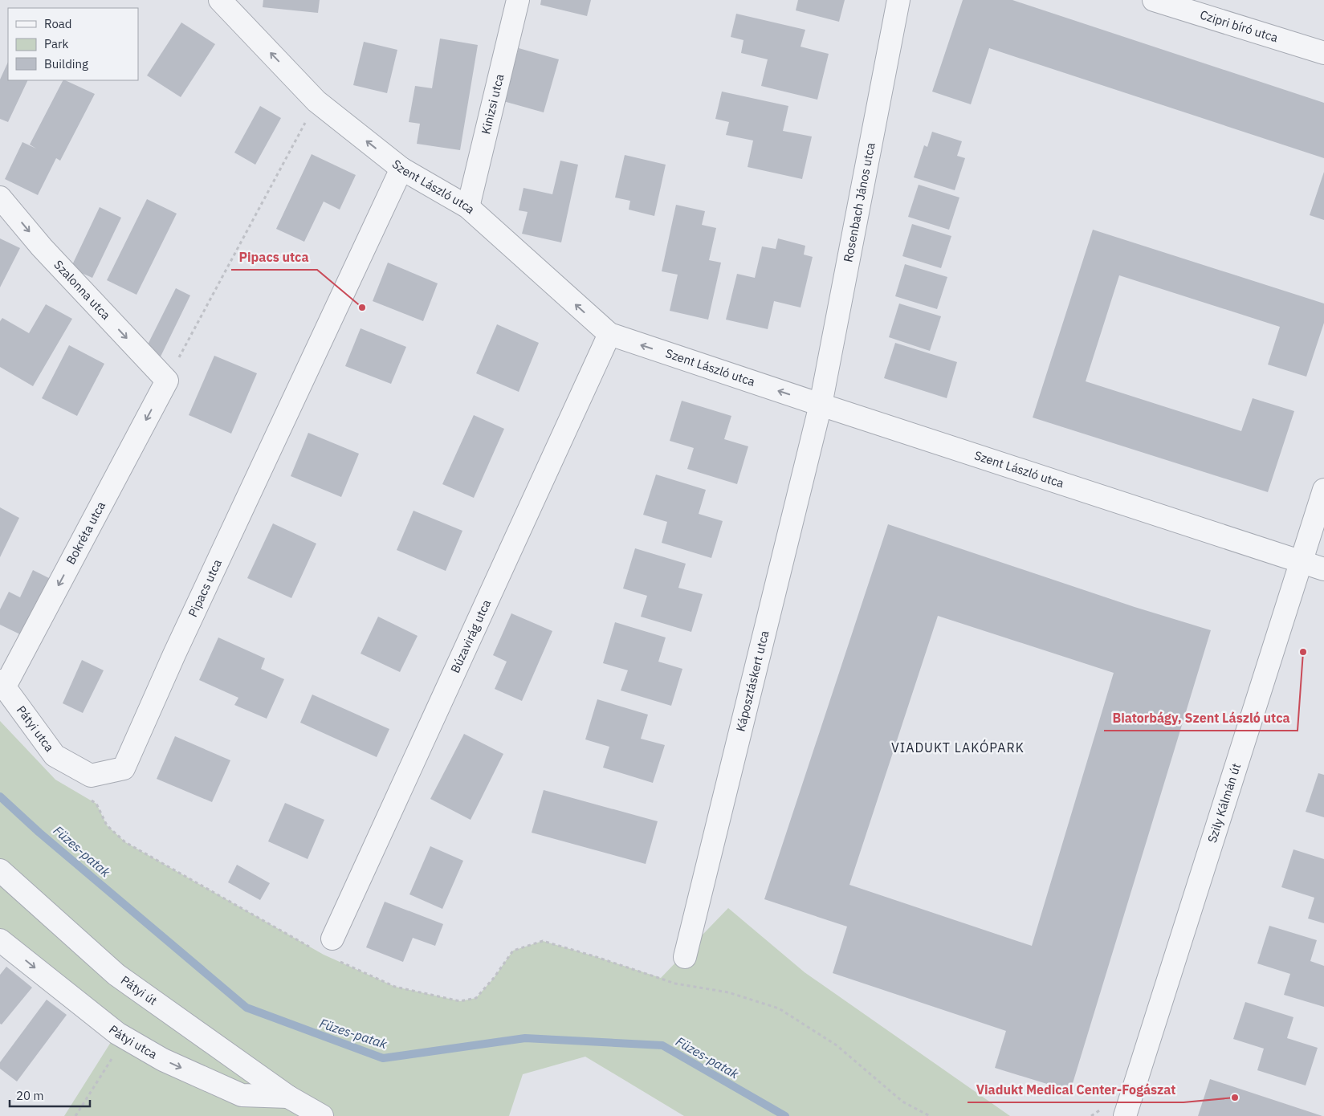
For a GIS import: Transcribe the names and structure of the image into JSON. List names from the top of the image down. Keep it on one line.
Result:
{"streets":{"street":["Czipri bíró utca","Kinizsi utca","Szent László utca","Rosenbach János utca","Szalonna utca","Bokréta utca","Pipacs utca","Búzavirág utca","Káposztáskert utca","Pátyi utca","Szily Kálmán út","Pátyi út"]},"crossings":[["Kinizsi utca","Szent László utca"],["Szent László utca","Rosenbach János utca"],["Szent László utca","Pipacs utca"],["Szent László utca","Búzavirág utca"],["Szent László utca","Káposztáskert utca"],["Szent László utca","Szily Kálmán út"],["Rosenbach János utca","Káposztáskert utca"],["Szalonna utca","Bokréta utca"],["Bokréta utca","Pátyi utca"],["Pipacs utca","Pátyi utca"],["Pátyi utca","Pátyi út"]],"one_way":["Szent László utca","Szalonna utca","Bokréta utca","Pátyi utca"],"districts":["VIADUKT LAKÓPARK"],"water":["Füzes-patak"],"places":["Pipacs utca","Biatorbágy, Szent László utca","Viadukt Medical Center-Fogászat"],"legend":["Road","Park","Building"],"scale_bar":"20 m"}
